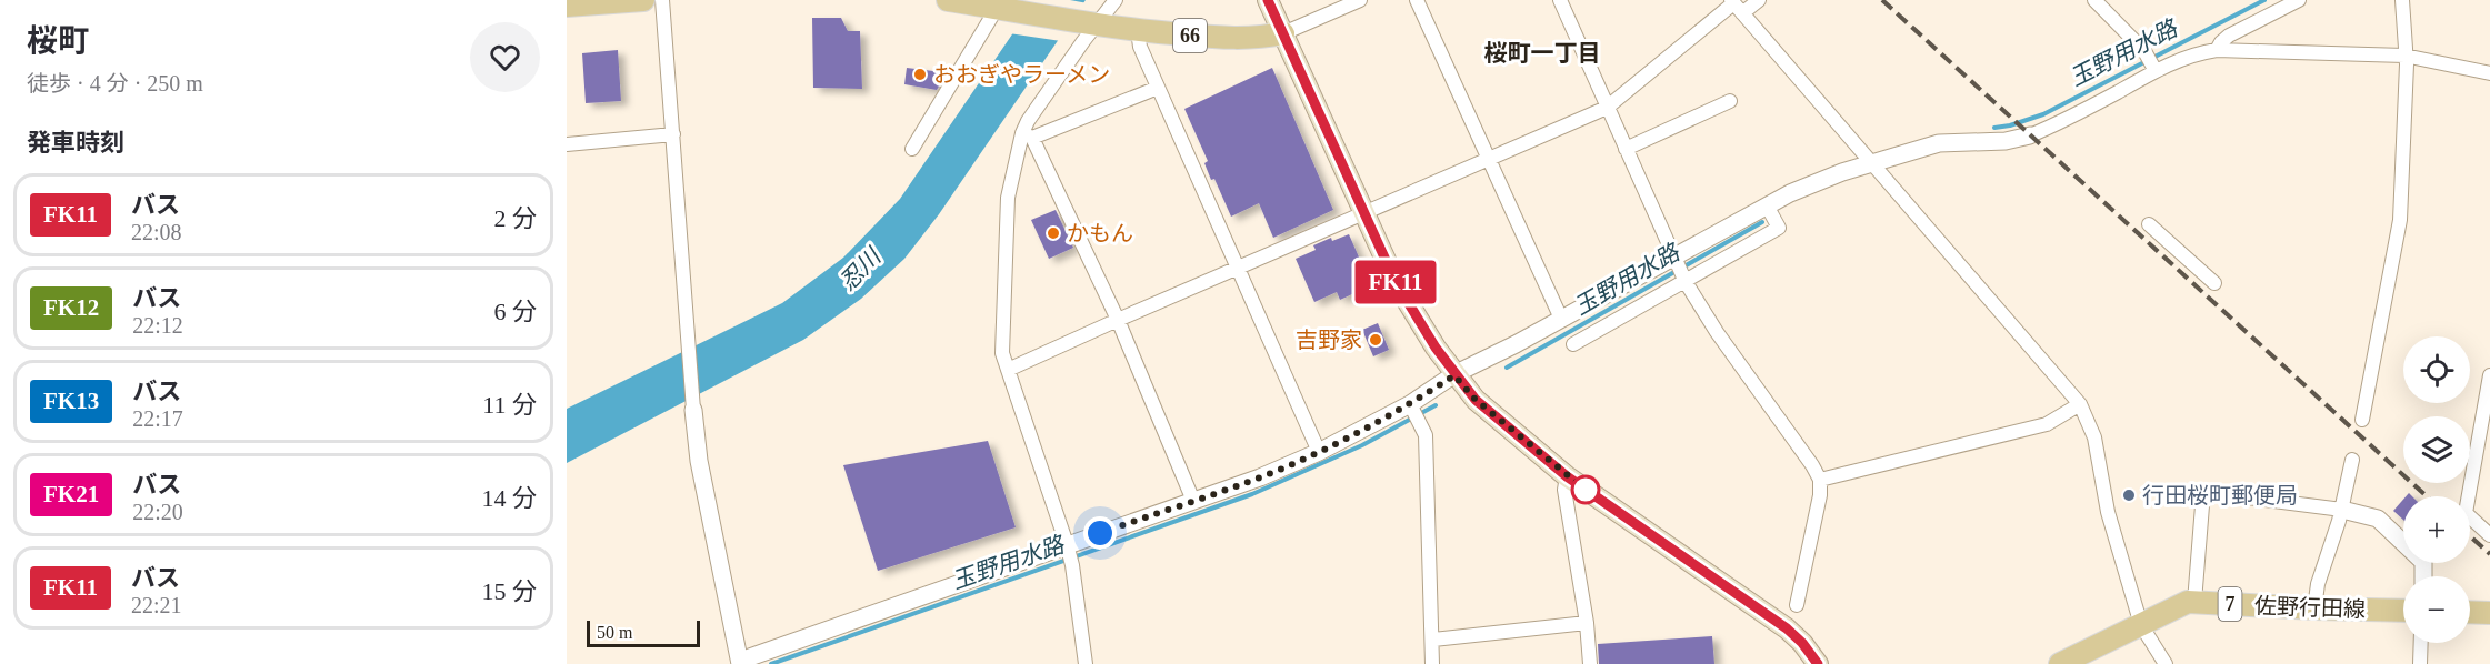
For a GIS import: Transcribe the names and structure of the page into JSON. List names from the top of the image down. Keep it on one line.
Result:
{"streets":{"main road":["66","7","佐野行田線"]},"districts":["桜町一丁目"],"water":["玉野用水路","忍川"],"places":["おおぎやラーメン","かもん","吉野家","行田桜町郵便局"],"lines":["bus line FK11"],"scale_bar":"50 m","page":{"heading":[["桜町","徒歩 · 4 分 · 250 m"],"発車時刻"],"on_map":"FK11","list":[{"mark":"FK11","name":"バス","note":"22:08","value":"2 分"},{"mark":"FK12","name":"バス","note":"22:12","value":"6 分"},{"mark":"FK13","name":"バス","note":"22:17","value":"11 分"},{"mark":"FK21","name":"バス","note":"22:20","value":"14 分"},{"mark":"FK11","name":"バス","note":"22:21","value":"15 分"}],"map_buttons":["+","−"],"scale":"50 m"}}
